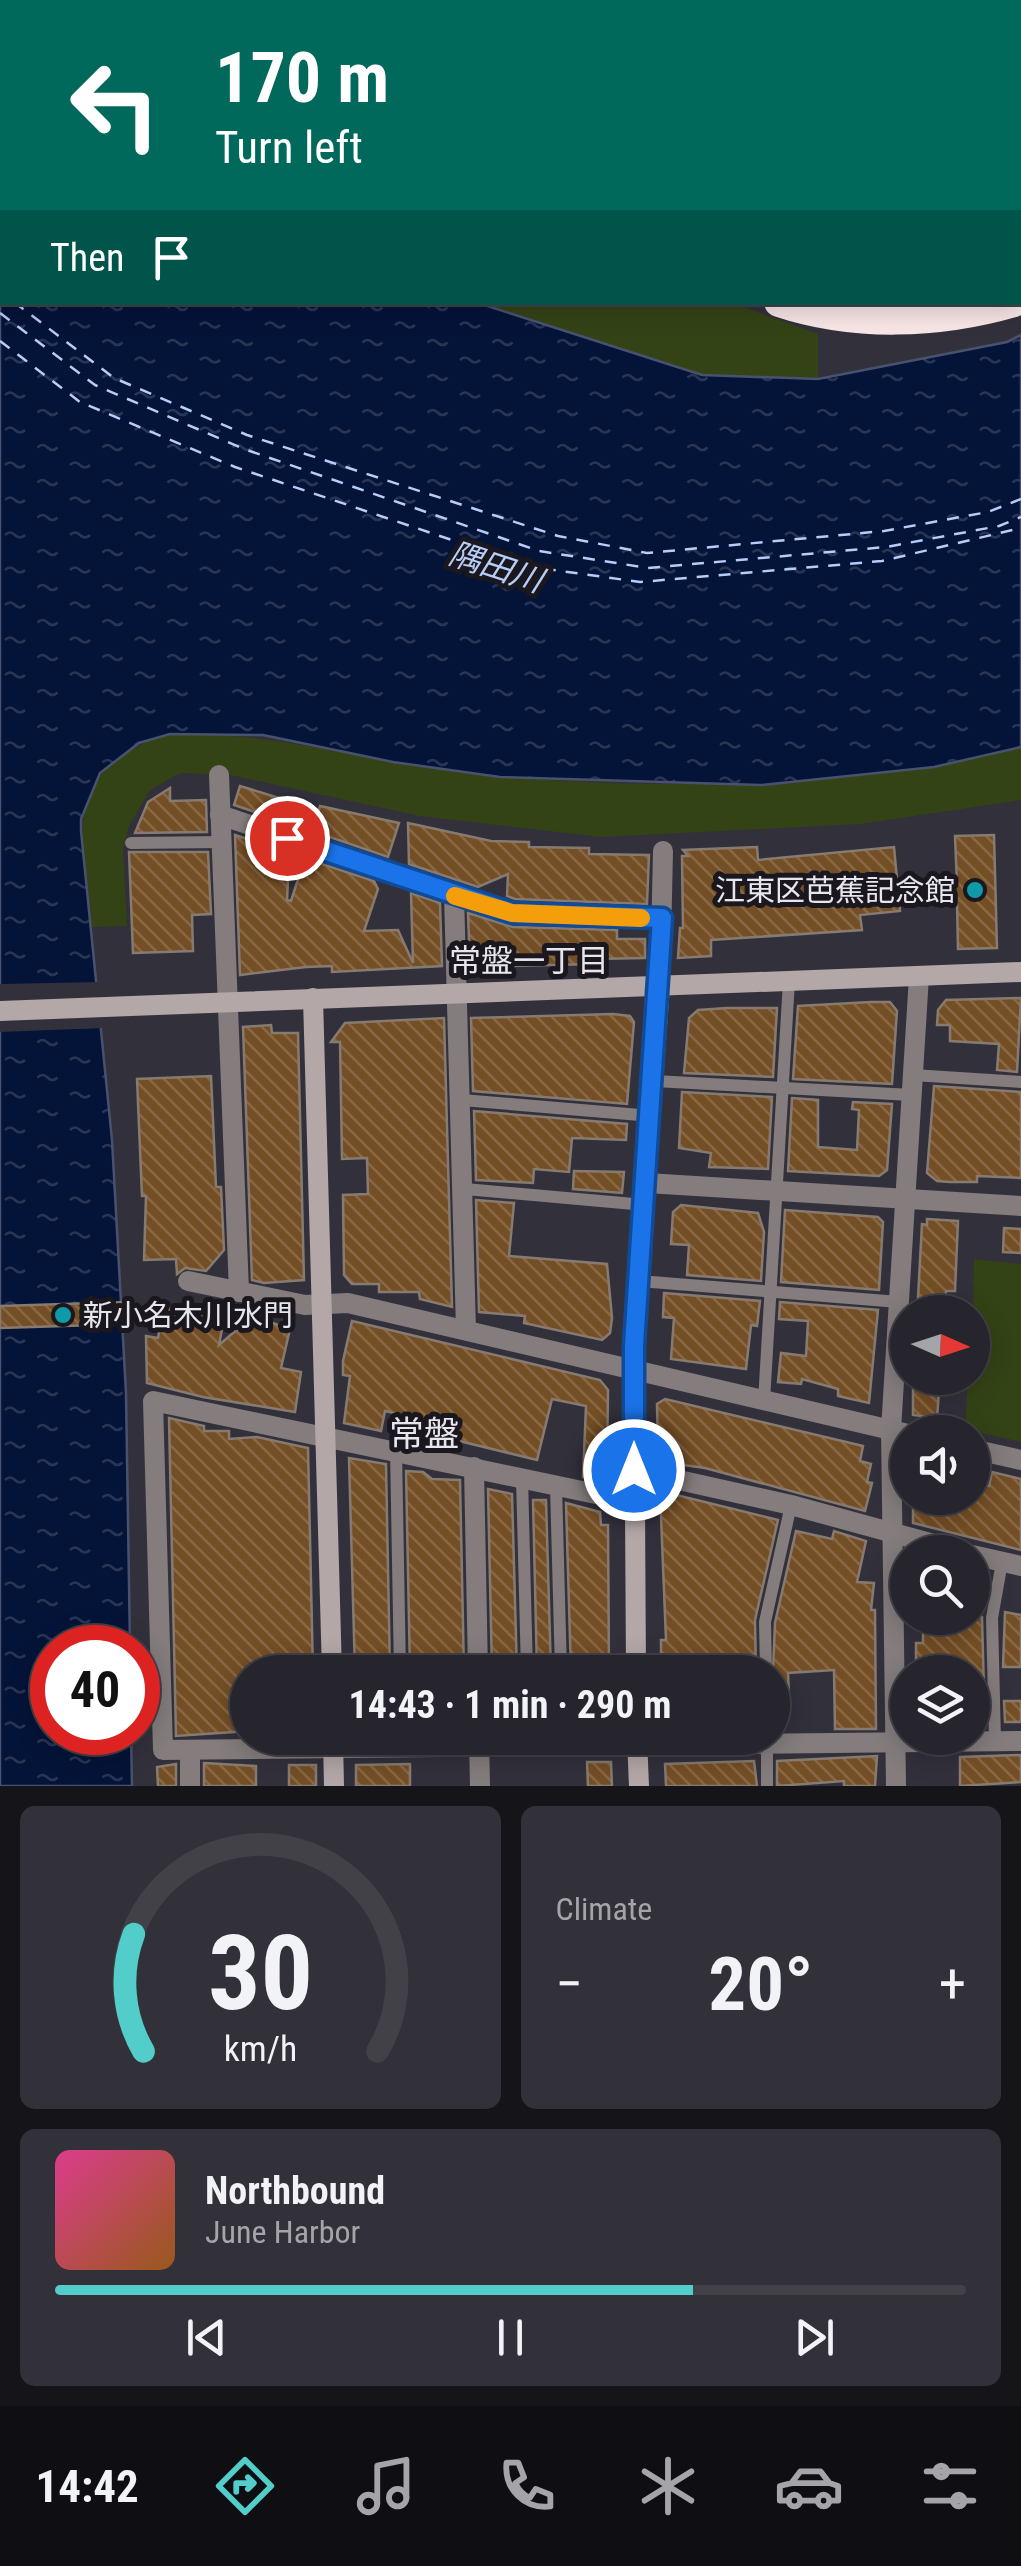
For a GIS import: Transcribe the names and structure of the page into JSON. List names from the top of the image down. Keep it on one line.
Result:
{"districts":["常盤一丁目","常盤"],"water":["隅田川"],"places":["江東区芭蕉記念館","新小名木川水門"],"north":"right","page":{"turn":["170 m","Turn left"],"then":"Then","limit":"40","trip":"14:43 · 1 min · 290 m","tile":"Climate","heat":["−","20°","+"],"song":["Northbound","June Harbor"],"tabs":"14:42","gauge":["30","km/h"]}}
